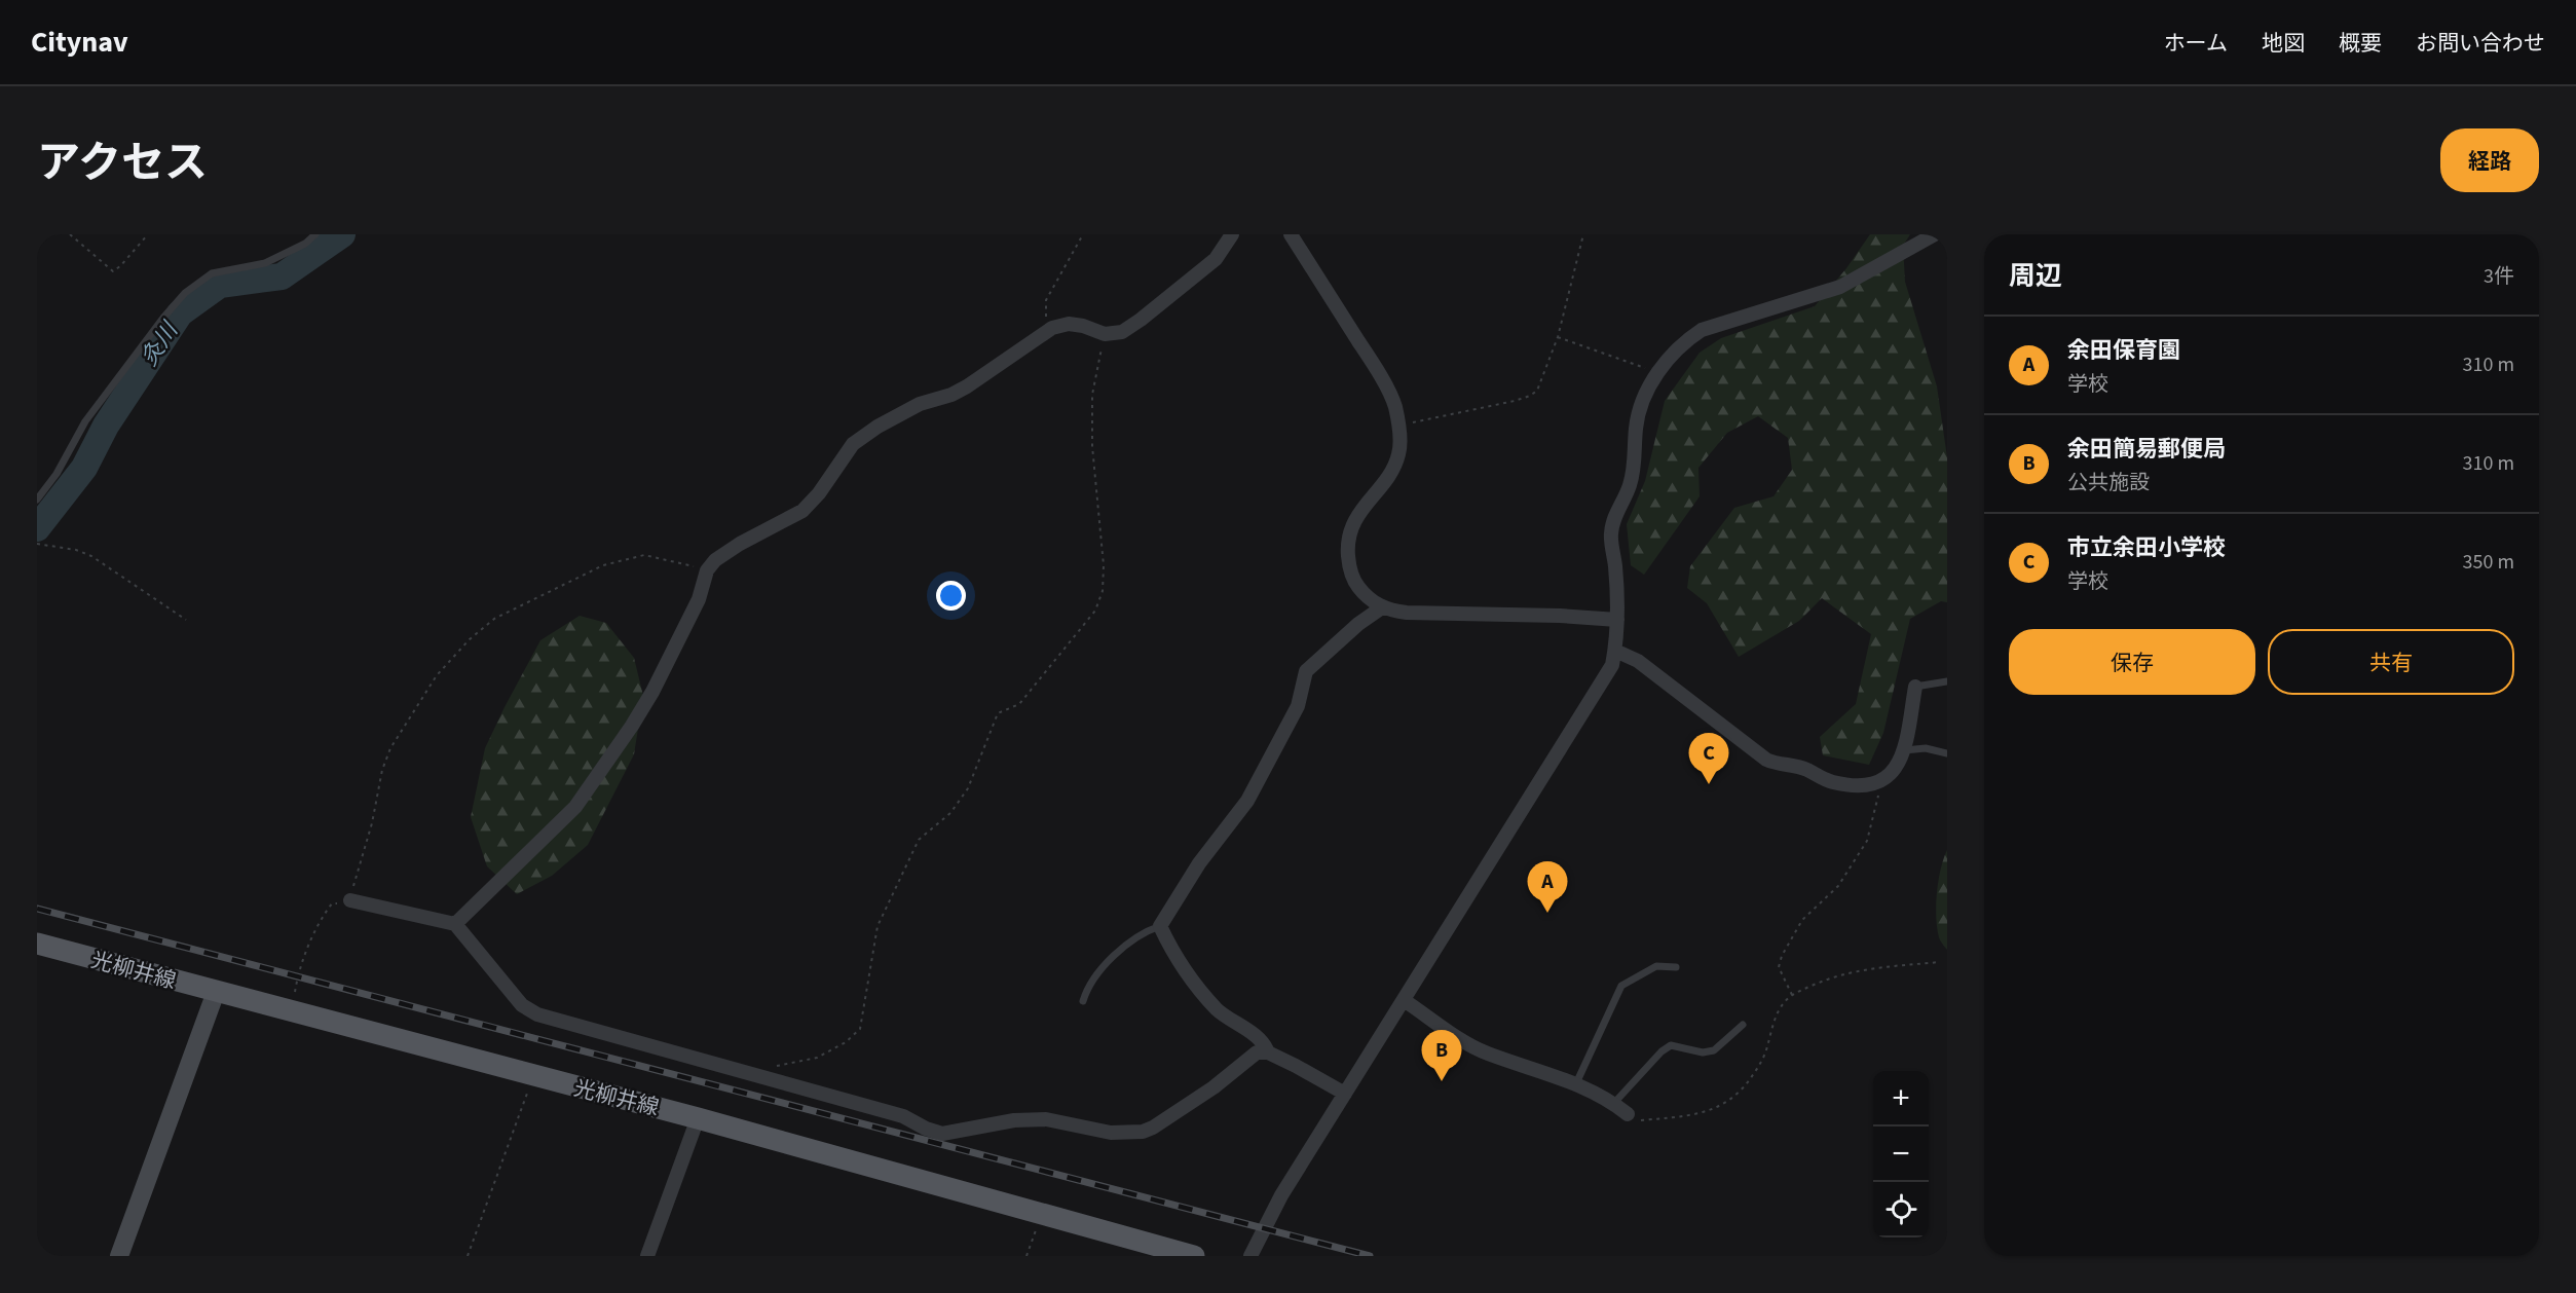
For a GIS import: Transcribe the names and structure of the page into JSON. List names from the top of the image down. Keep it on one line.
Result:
{"streets":{"main road":["光柳井線"]},"water":["灸川"],"page":{"header":"Citynav","nav":["ホーム","地図","概要","お問い合わせ"],"title":"アクセス","buttons":["経路",["保存","共有"]],"heading":["周辺","3件"],"list":[{"mark":"A","name":"余田保育園","note":"学校","value":"310 m"},{"mark":"B","name":"余田簡易郵便局","note":"公共施設","value":"310 m"},{"mark":"C","name":"市立余田小学校","note":"学校","value":"350 m"}],"pins":["C","A","B"],"map_buttons":["+","−"]}}
